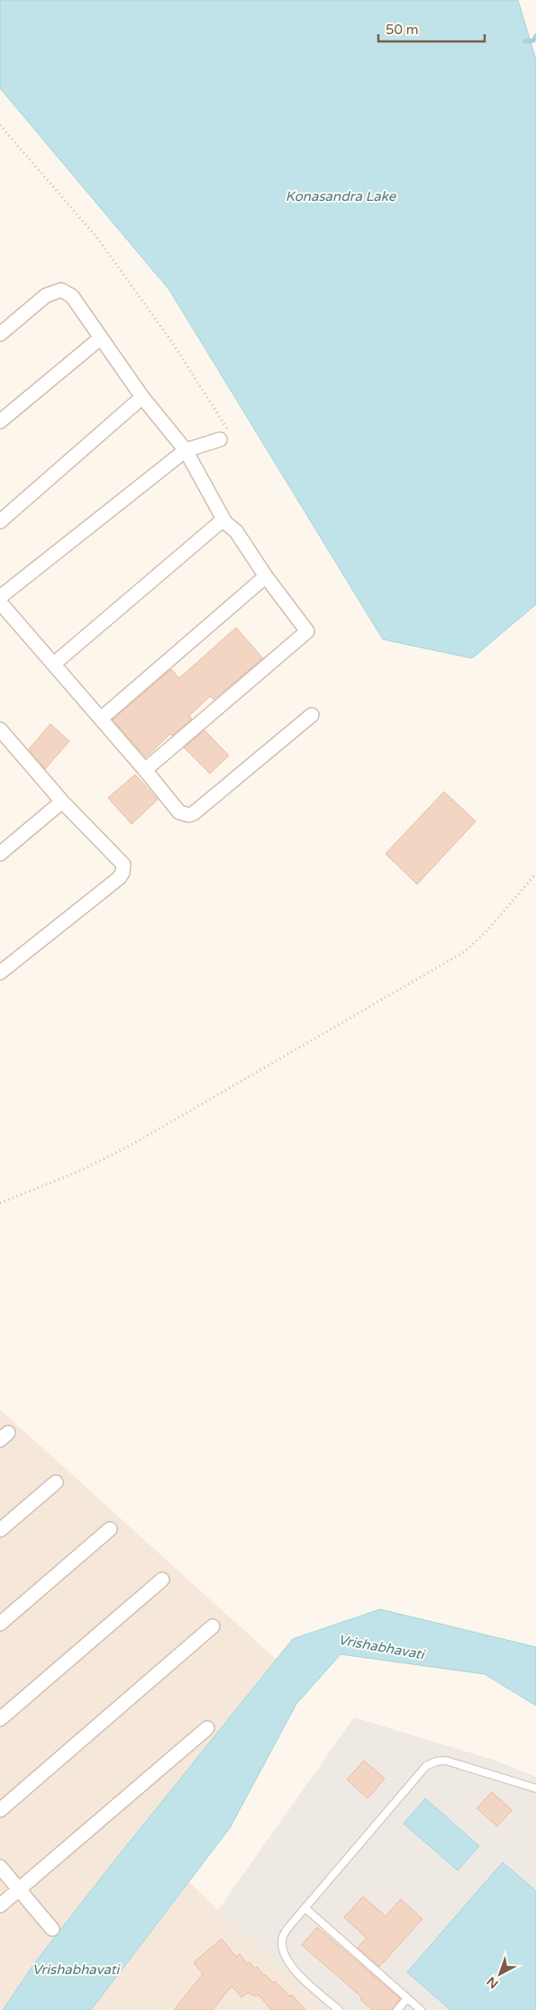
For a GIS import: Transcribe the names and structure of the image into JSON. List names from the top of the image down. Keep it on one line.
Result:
{"water":["Konasandra Lake","Vrishabhavati"],"scale_bar":"50 m","north":"bottom left"}
